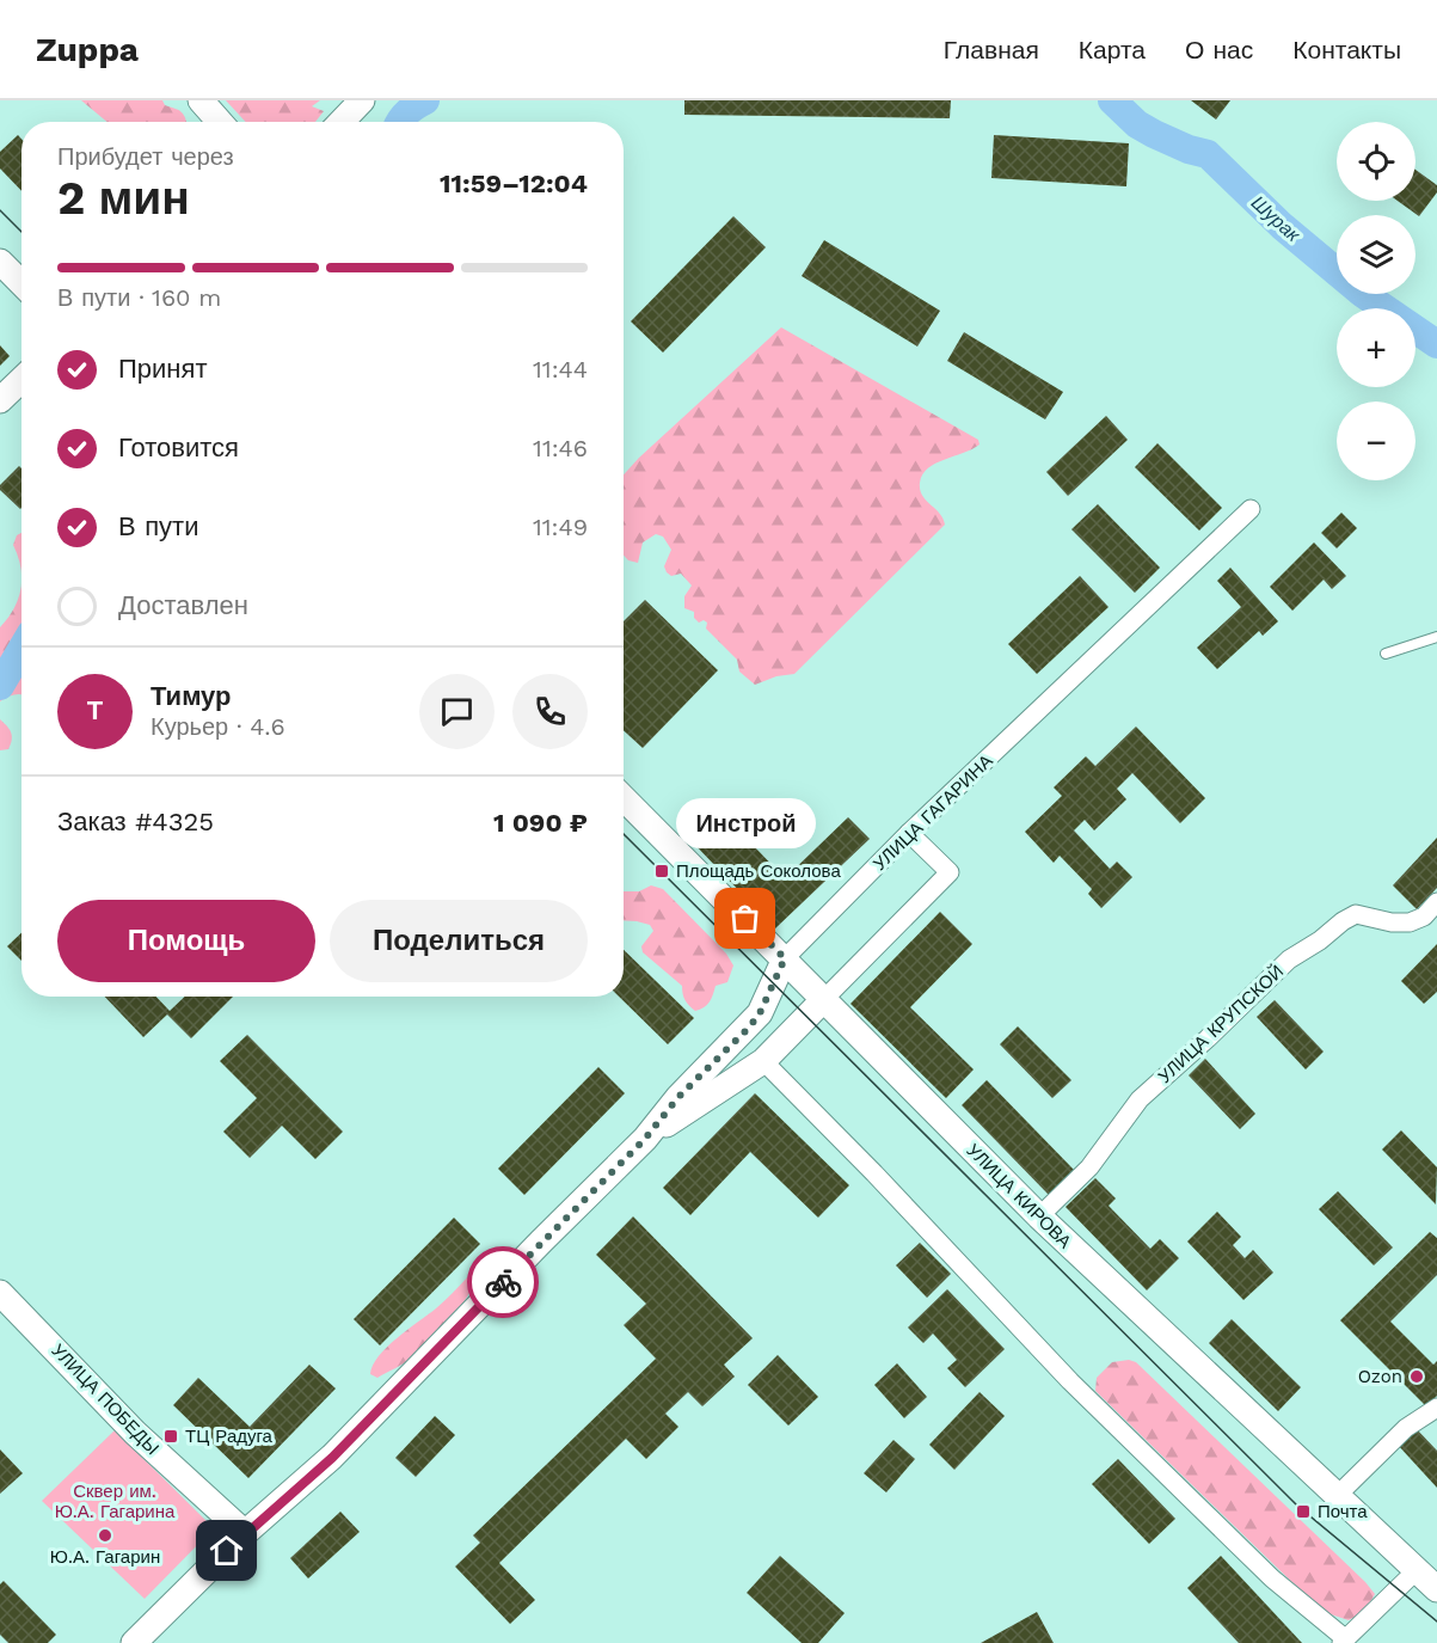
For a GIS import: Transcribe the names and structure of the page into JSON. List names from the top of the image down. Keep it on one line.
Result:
{"streets":{"street":["УЛИЦА ГАГАРИНА","УЛИЦА КРУПСКОЙ","УЛИЦА КИРОВА","УЛИЦА ПОБЕДЫ"]},"crossings":[["УЛИЦА ГАГАРИНА","УЛИЦА КИРОВА"],["УЛИЦА ГАГАРИНА","УЛИЦА ПОБЕДЫ"],["УЛИЦА КРУПСКОЙ","УЛИЦА КИРОВА"]],"water":["Шурак"],"parks":["Сквер им. Ю.А. Гагарина"],"places":{"transit":["Площадь Соколова","ТЦ Радуга","Почта"],"other":["Инстрой","Ozon","Ю.А. Гагарин"]},"page":{"header":"Zuppa","nav":["Главная","Карта","О нас","Контакты"],"map_buttons":["+","−"],"heading":["2 мин","Прибудет через","11:59–12:04"],"panel":["Тимур","Курьер · 4.6","Заказ #4325","1 090 ₽"],"bar":"В пути · 160 m","list":[["Принят","11:44"],["Готовится","11:46"],["В пути","11:49"],"Доставлен"],"round":"Т","bubble":"Инстрой","buttons":["Помощь","Поделиться"]}}
